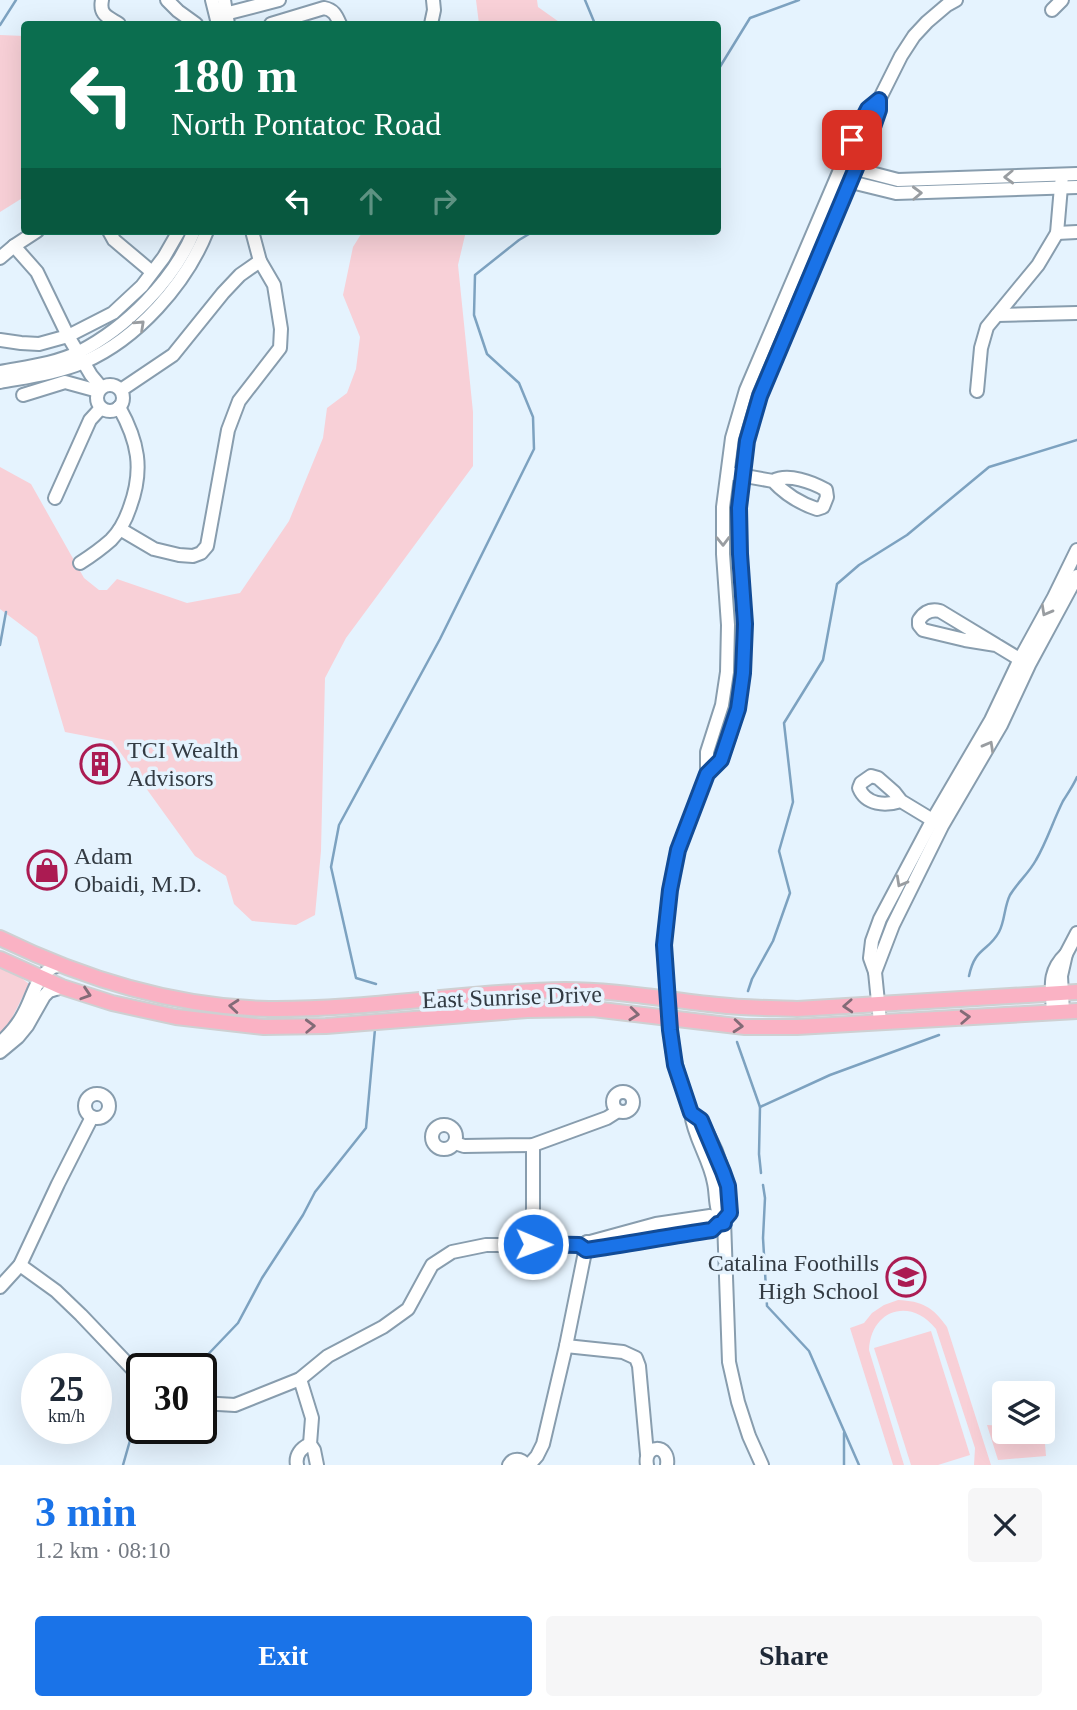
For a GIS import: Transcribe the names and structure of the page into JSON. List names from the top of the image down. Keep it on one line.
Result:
{"streets":{"main road":["East Sunrise Drive"]},"places":{"building":["TCI Wealth Advisors"],"shop":["Adam Obaidi, M.D."],"school or university":["Catalina Foothills High School"]},"page":{"turn":["180 m","North Pontatoc Road"],"speed":"25 km/h","limit":"30","heading":["3 min","1.2 km · 08:10"],"buttons":["Exit","Share"]}}
